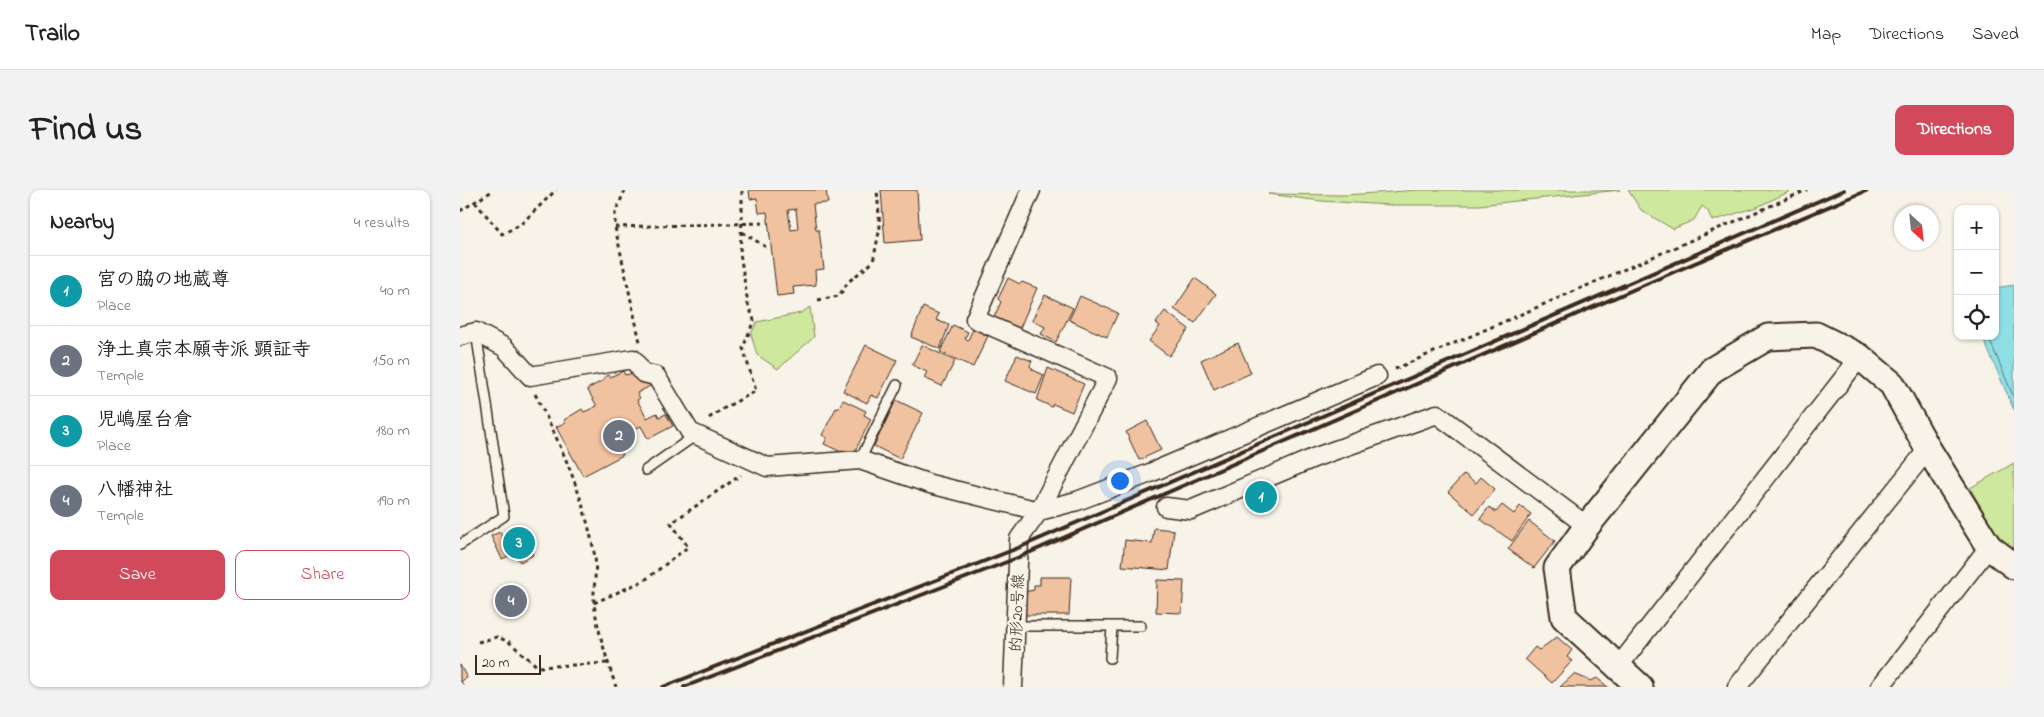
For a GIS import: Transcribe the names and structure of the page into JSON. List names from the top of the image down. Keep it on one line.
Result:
{"streets":{"street":["的形20号線"]},"scale_bar":"20 m","north":"bottom right","page":{"header":"Trailo","nav":["Map","Directions","Saved"],"title":"Find us","buttons":["Directions",["Save","Share"]],"heading":["Nearby","4 results"],"map_buttons":["+","−"],"list":[{"mark":"1","name":"宮の脇の地蔵尊","note":"Place","value":"40 m"},{"mark":"2","name":"浄土真宗本願寺派 顕証寺","note":"Temple","value":"150 m"},{"mark":"3","name":"児嶋屋台倉","note":"Place","value":"180 m"},{"mark":"4","name":"八幡神社","note":"Temple","value":"190 m"}],"pins":["2","1","3","4"],"scale":"20 m"}}
